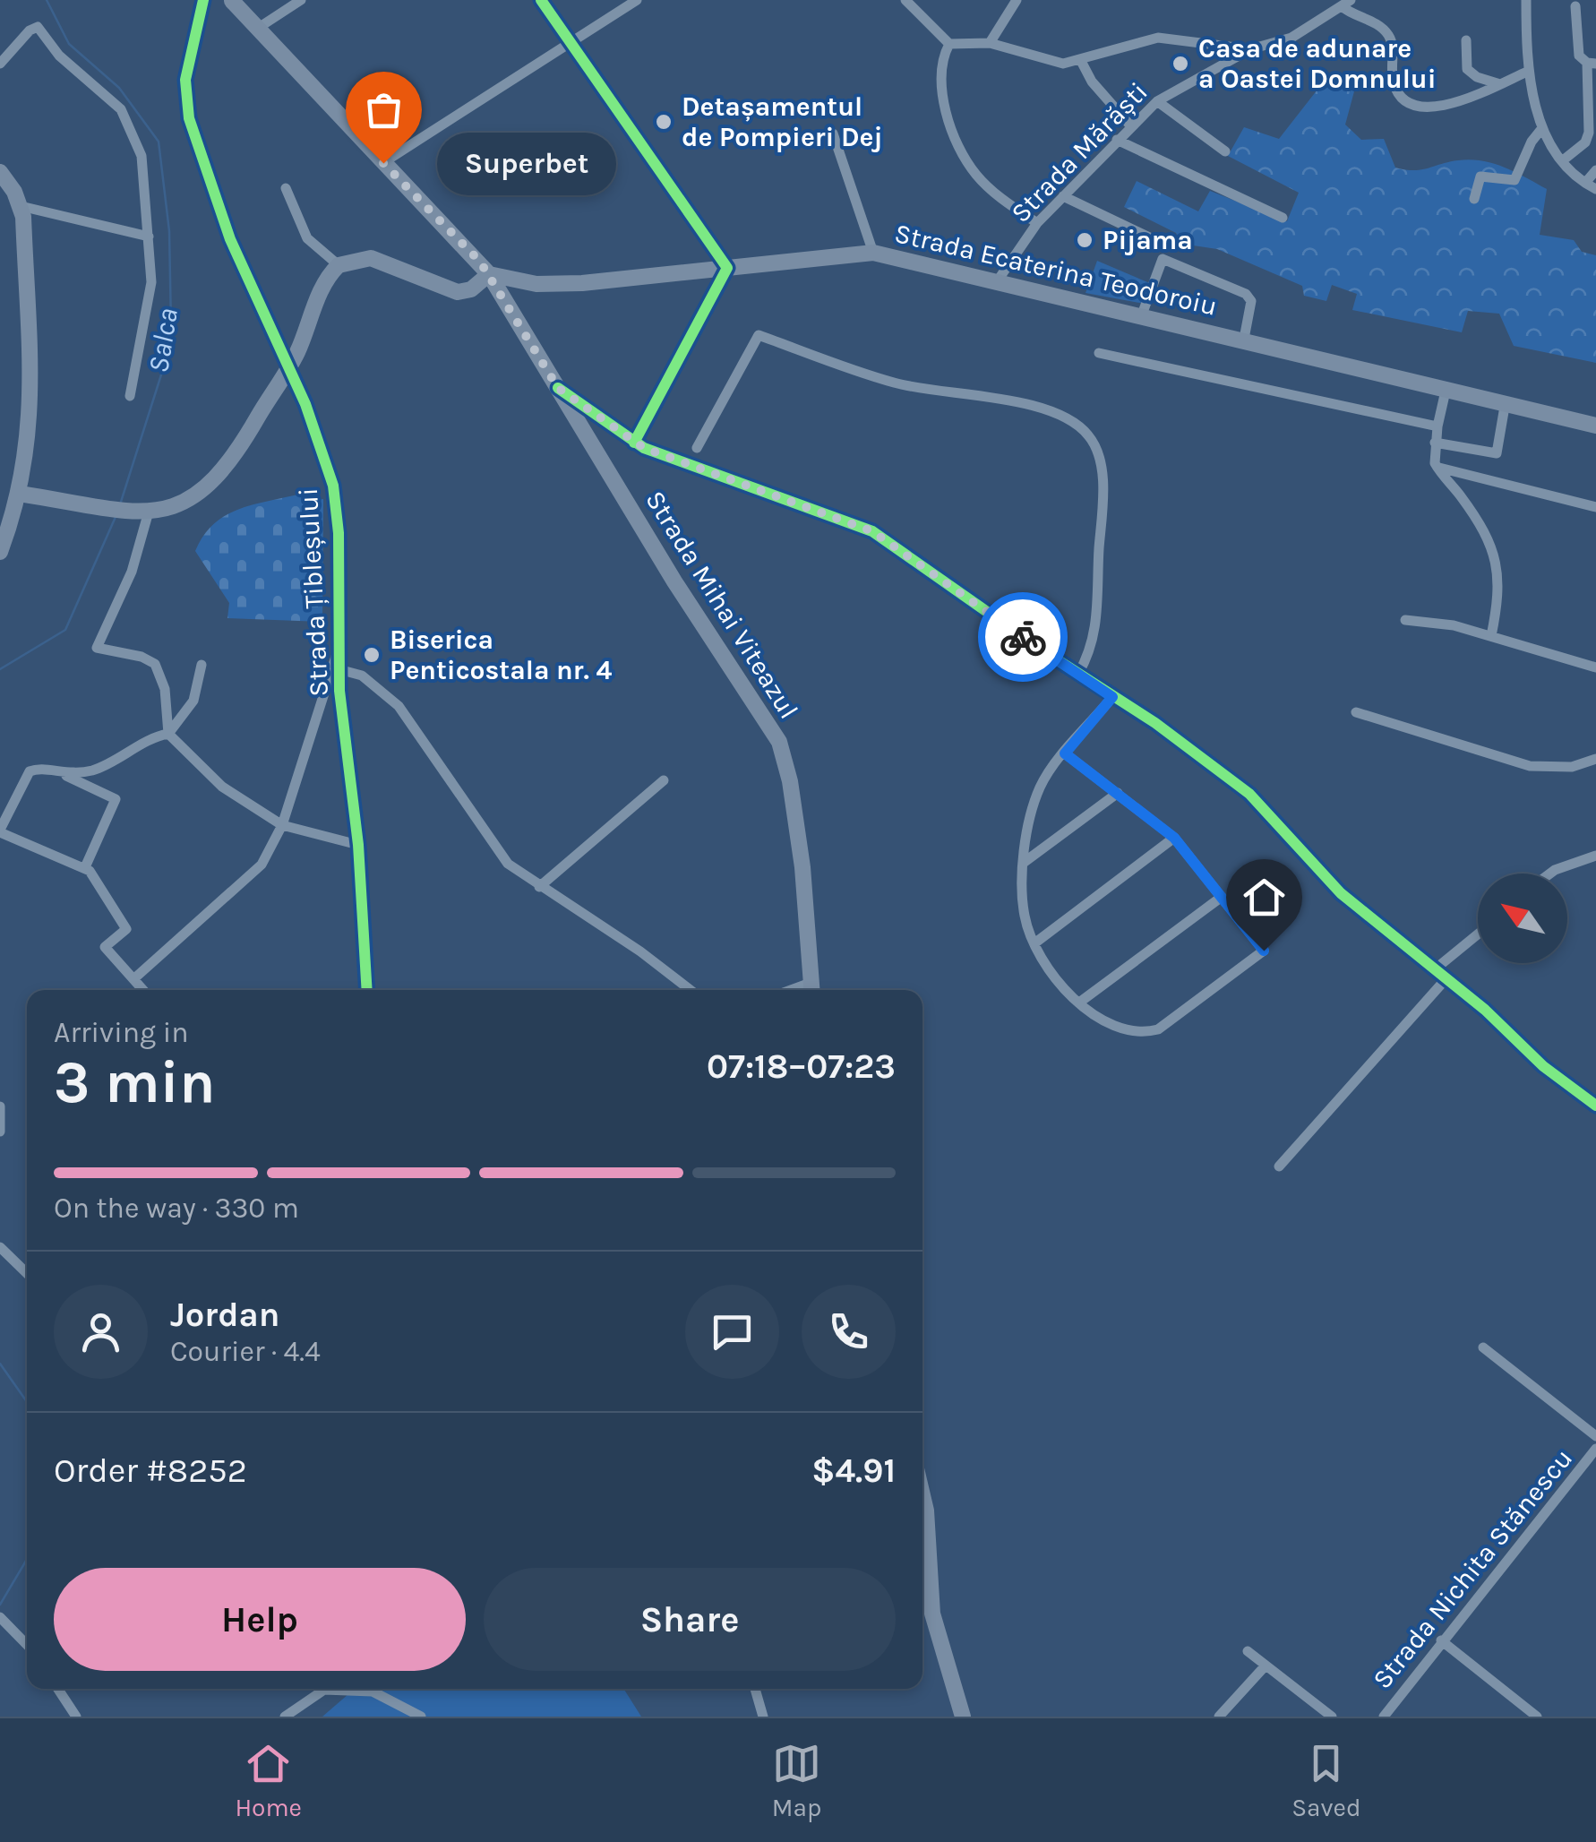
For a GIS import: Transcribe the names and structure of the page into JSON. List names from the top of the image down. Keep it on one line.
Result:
{"streets":{"main road":["Strada Ecaterina Teodoroiu","Strada Mihai Viteazul"],"street":["Strada Mărăști","Strada Țibleșului","Strada Nichita Stănescu"]},"crossings":[["Strada Mărăști","Strada Ecaterina Teodoroiu"],["Strada Ecaterina Teodoroiu","Strada Mihai Viteazul"]],"water":["Salca"],"places":["Casa de adunare a Oastei Domnului","Detașamentul de Pompieri Dej","Superbet","Pijama","Biserica Penticostala nr. 4"],"north":"top left","page":{"bubble":"Superbet","heading":["3 min","Arriving in","07:18–07:23"],"panel":["Jordan","Courier · 4.4","Order #8252","$4.91"],"bar":"On the way · 330 m","buttons":["Help","Share"],"tabs":["Home","Map","Saved"]}}
